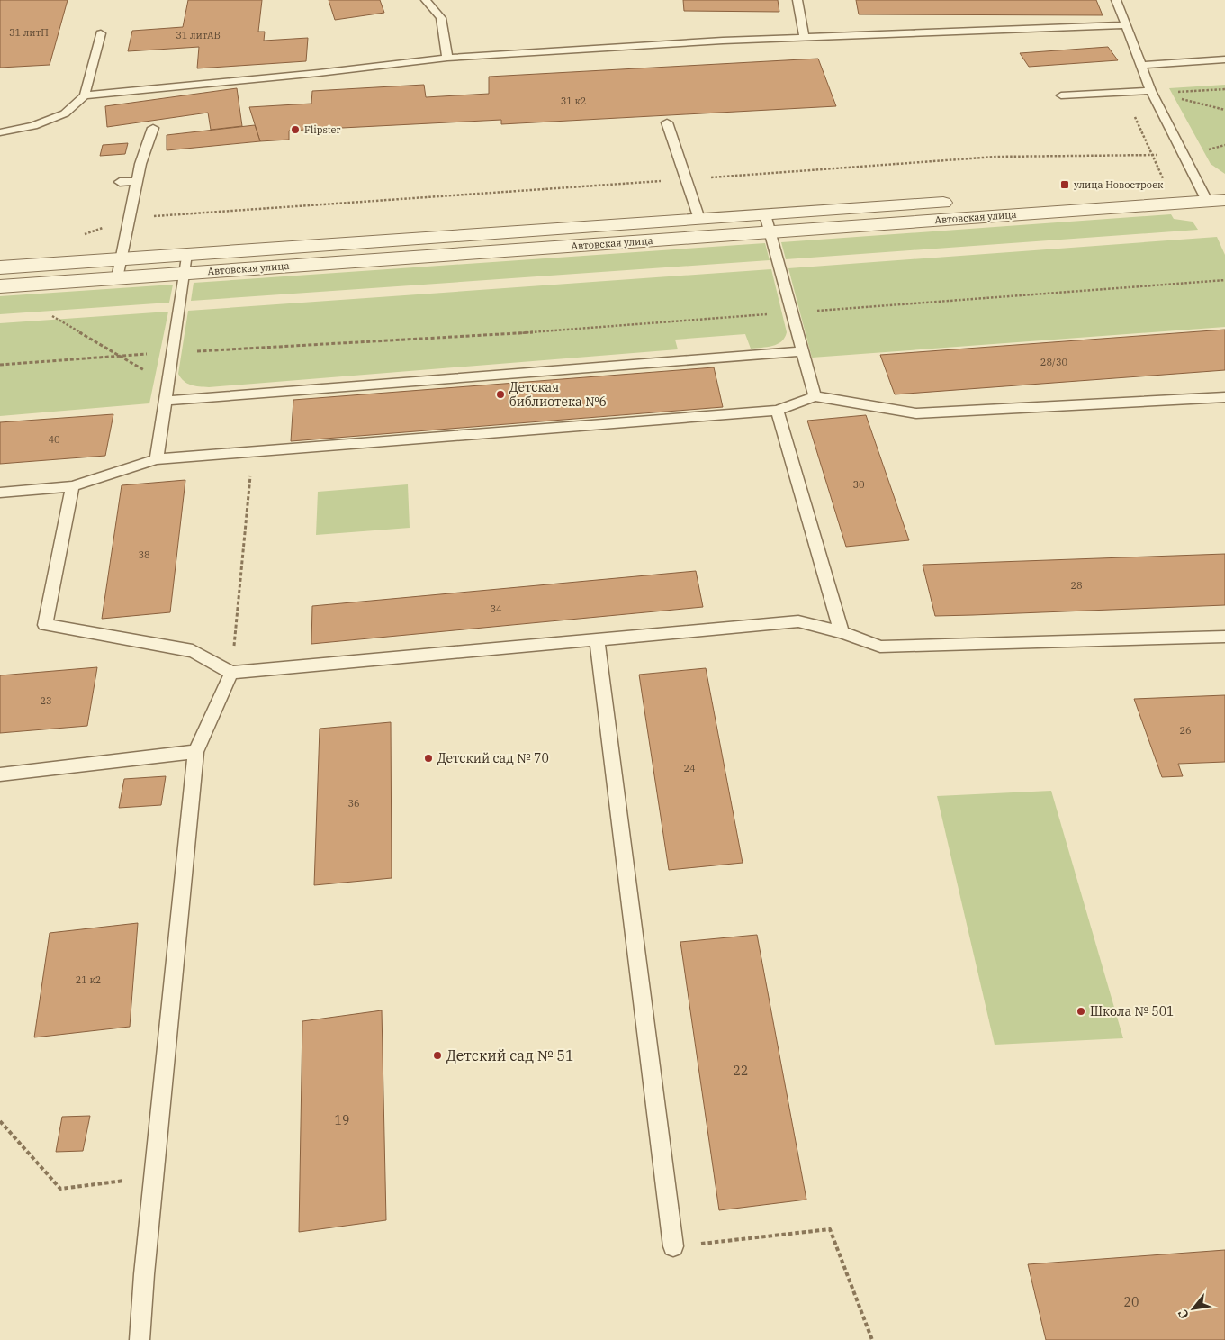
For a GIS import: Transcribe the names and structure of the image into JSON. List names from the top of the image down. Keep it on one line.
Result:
{"streets":{"street":["Автовская улица"]},"places":{"other":["Flipster","Детская библиотека №6","Детский сад № 70","Школа № 501","Детский сад № 51"],"transit":["улица Новостроек"]},"house_numbers":["31 литП","31 литАВ","31 к2","28/30","40","30","38","28","34","23","26","24","36","21 к2","22","19","20"],"north":"bottom left"}
